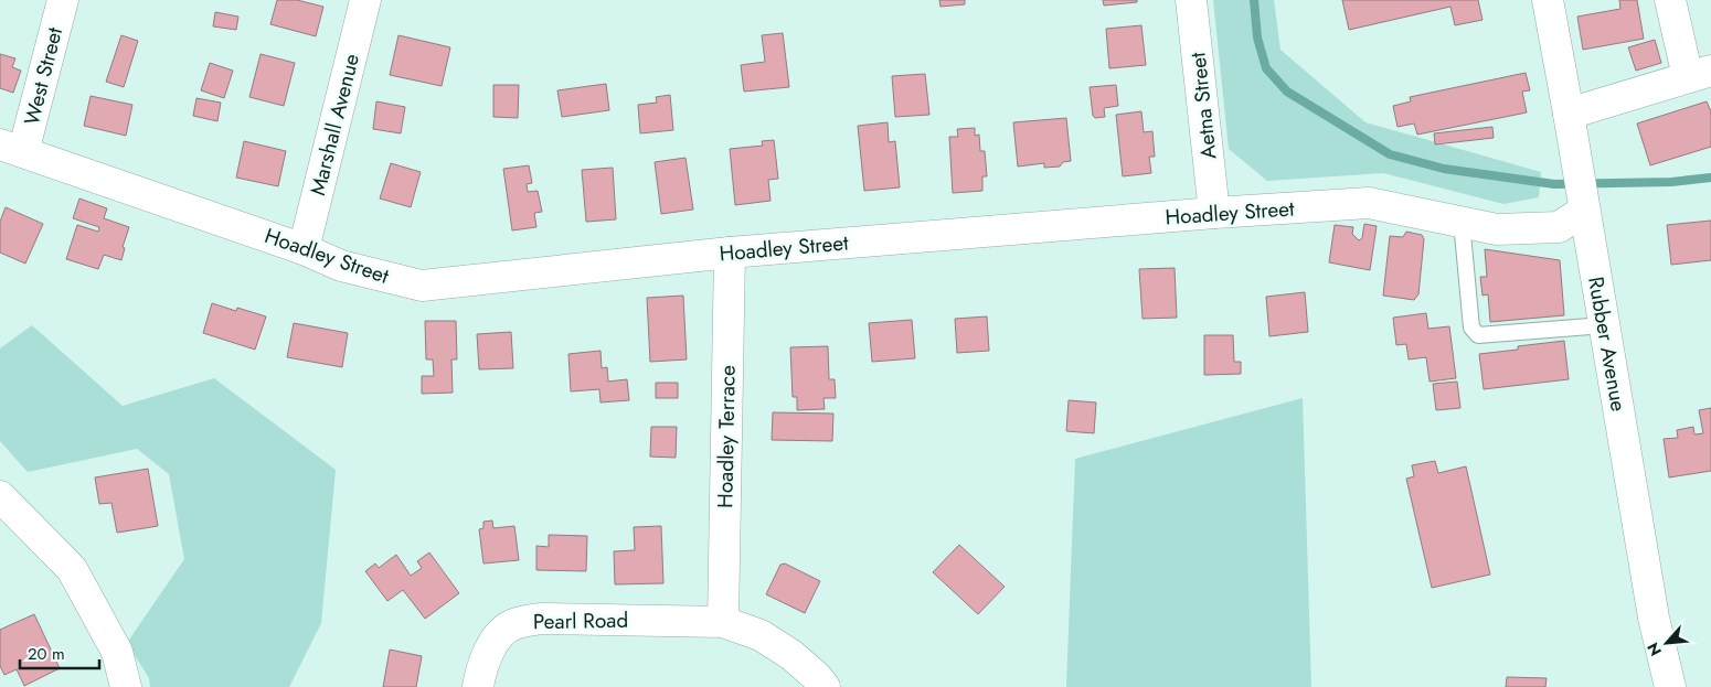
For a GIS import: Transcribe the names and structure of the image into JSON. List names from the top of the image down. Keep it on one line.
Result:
{"streets":{"street":["West Street","Aetna Street","Marshall Avenue","Hoadley Street","Rubber Avenue","Hoadley Terrace","Pearl Road"]},"crossings":[["West Street","Hoadley Street"],["Aetna Street","Hoadley Street"],["Marshall Avenue","Hoadley Street"],["Hoadley Street","Rubber Avenue"],["Hoadley Street","Hoadley Terrace"],["Hoadley Terrace","Pearl Road"]],"scale_bar":"20 m","north":"bottom left"}
